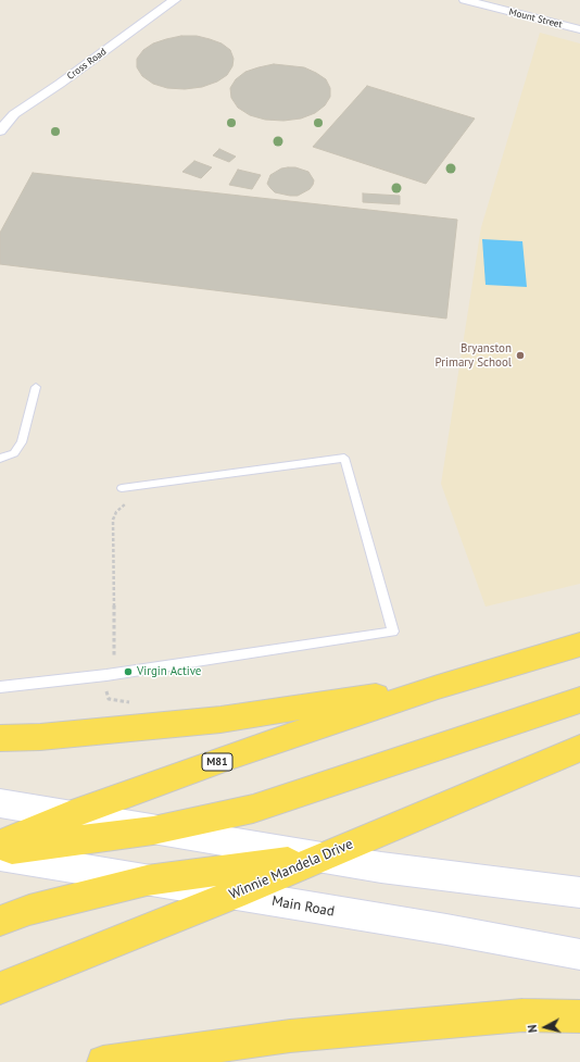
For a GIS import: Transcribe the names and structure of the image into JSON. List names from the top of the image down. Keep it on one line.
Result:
{"streets":{"main road":["M81","Winnie Mandela Drive","Main Road"],"street":["Mount Street","Cross Road"]},"crossings":[["Winnie Mandela Drive","Main Road"]],"places":["Bryanston Primary School","Virgin Active"],"north":"left"}
